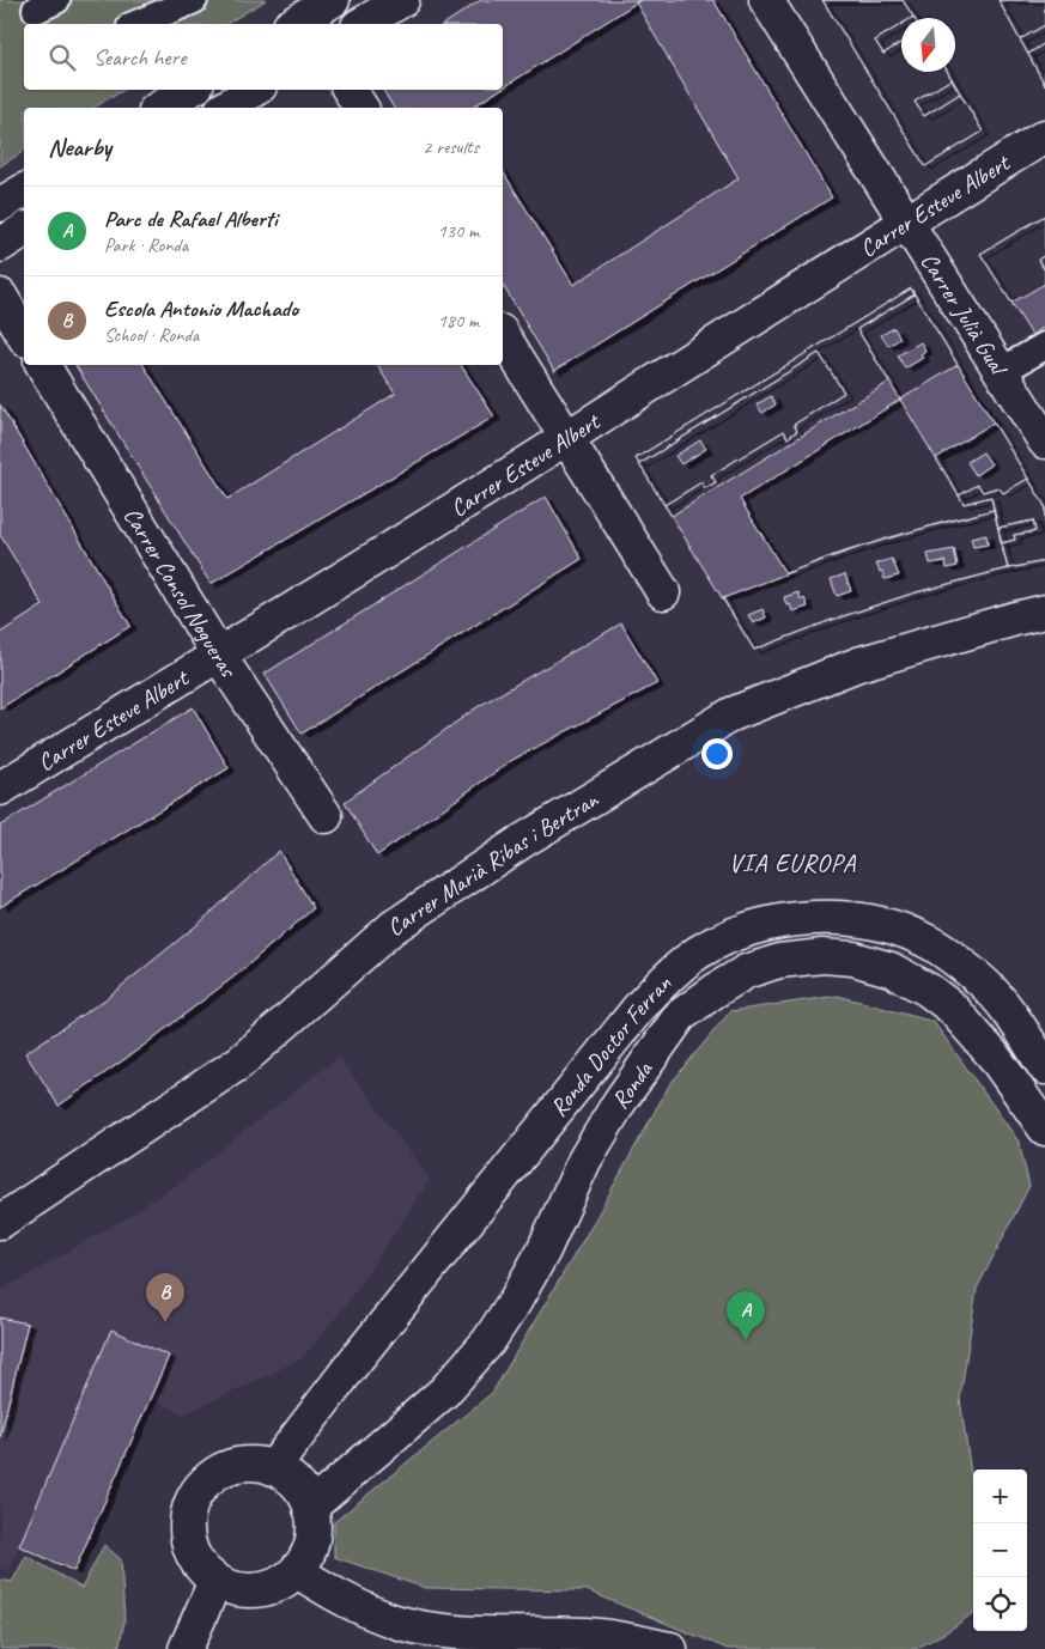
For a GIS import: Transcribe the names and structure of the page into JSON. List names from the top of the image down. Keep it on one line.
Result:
{"streets":{"street":["Carrer Esteve Albert","Carrer Julià Gual","Carrer Consol Nogueras","Carrer Marià Ribas i Bertran","Ronda Doctor Ferran","Ronda"]},"crossings":[["Carrer Esteve Albert","Carrer Julià Gual"],["Carrer Esteve Albert","Carrer Consol Nogueras"],["Ronda Doctor Ferran","Ronda"]],"districts":["VIA EUROPA"],"north":"bottom","page":{"search":"Search here","heading":["Nearby","2 results"],"list":[{"mark":"A","name":"Parc de Rafael Alberti","note":"Park · Ronda","value":"130 m"},{"mark":"B","name":"Escola Antonio Machado","note":"School · Ronda","value":"180 m"}],"pins":["B","A"],"map_buttons":["+","−"]}}
